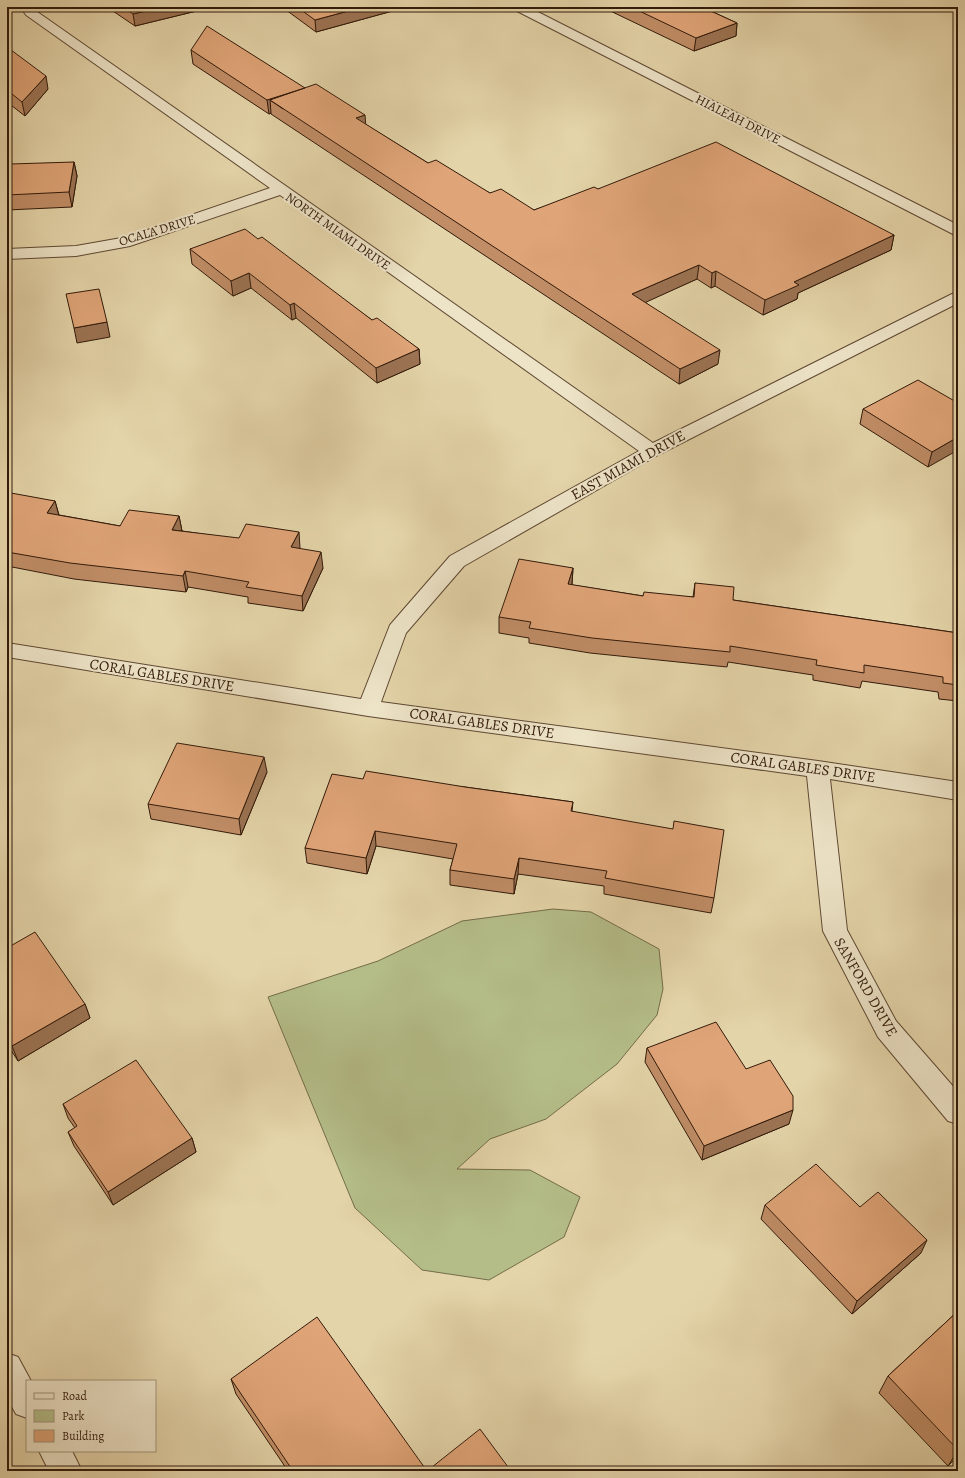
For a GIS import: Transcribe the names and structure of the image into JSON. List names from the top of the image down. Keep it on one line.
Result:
{"streets":{"street":["HIALEAH DRIVE","OCALA DRIVE","NORTH MIAMI DRIVE","EAST MIAMI DRIVE","CORAL GABLES DRIVE","SANFORD DRIVE"]},"crossings":[["OCALA DRIVE","NORTH MIAMI DRIVE"],["NORTH MIAMI DRIVE","EAST MIAMI DRIVE"],["EAST MIAMI DRIVE","CORAL GABLES DRIVE"],["CORAL GABLES DRIVE","SANFORD DRIVE"]],"legend":["Road","Park","Building"]}
